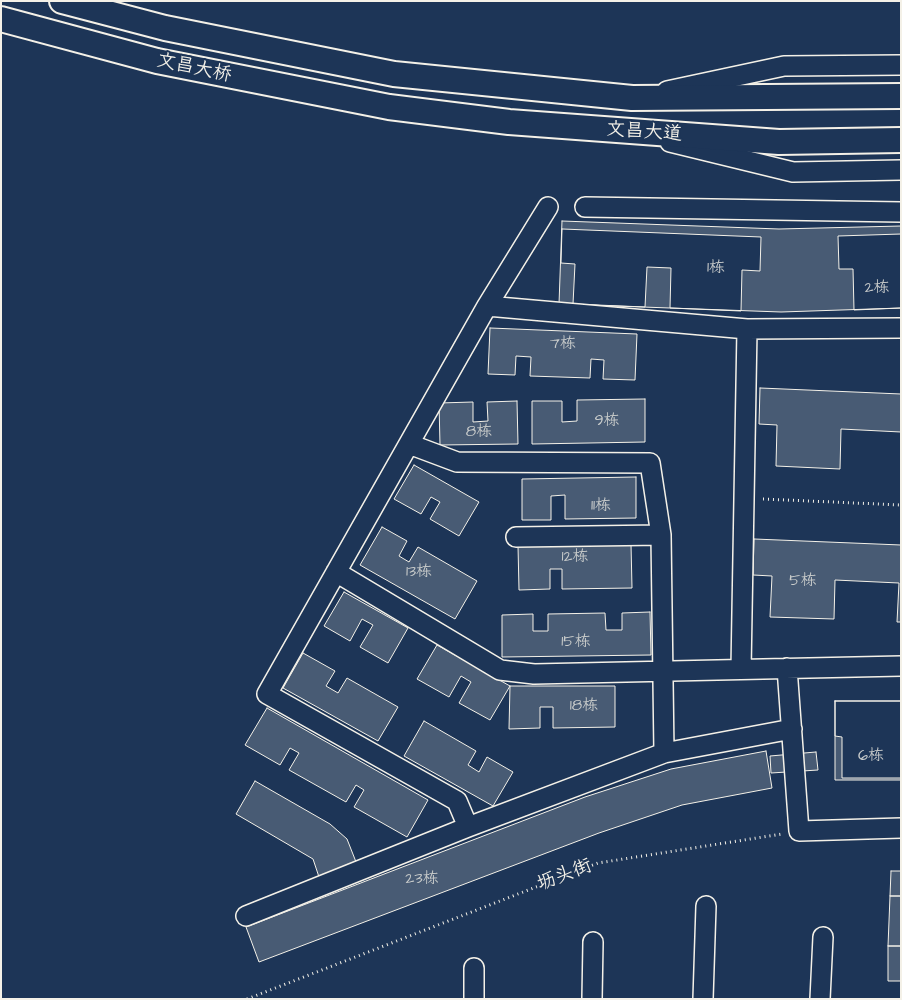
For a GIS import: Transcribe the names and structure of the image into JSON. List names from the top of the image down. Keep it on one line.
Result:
{"streets":{"main road":["文昌大桥","文昌大道"],"path":["坜头街"]},"crossings":[["文昌大桥","文昌大道"]],"house_numbers":["1栋","2栋","7栋","9栋","8栋","11栋","12栋","13栋","5栋","15栋","18栋","6栋","23栋"]}
